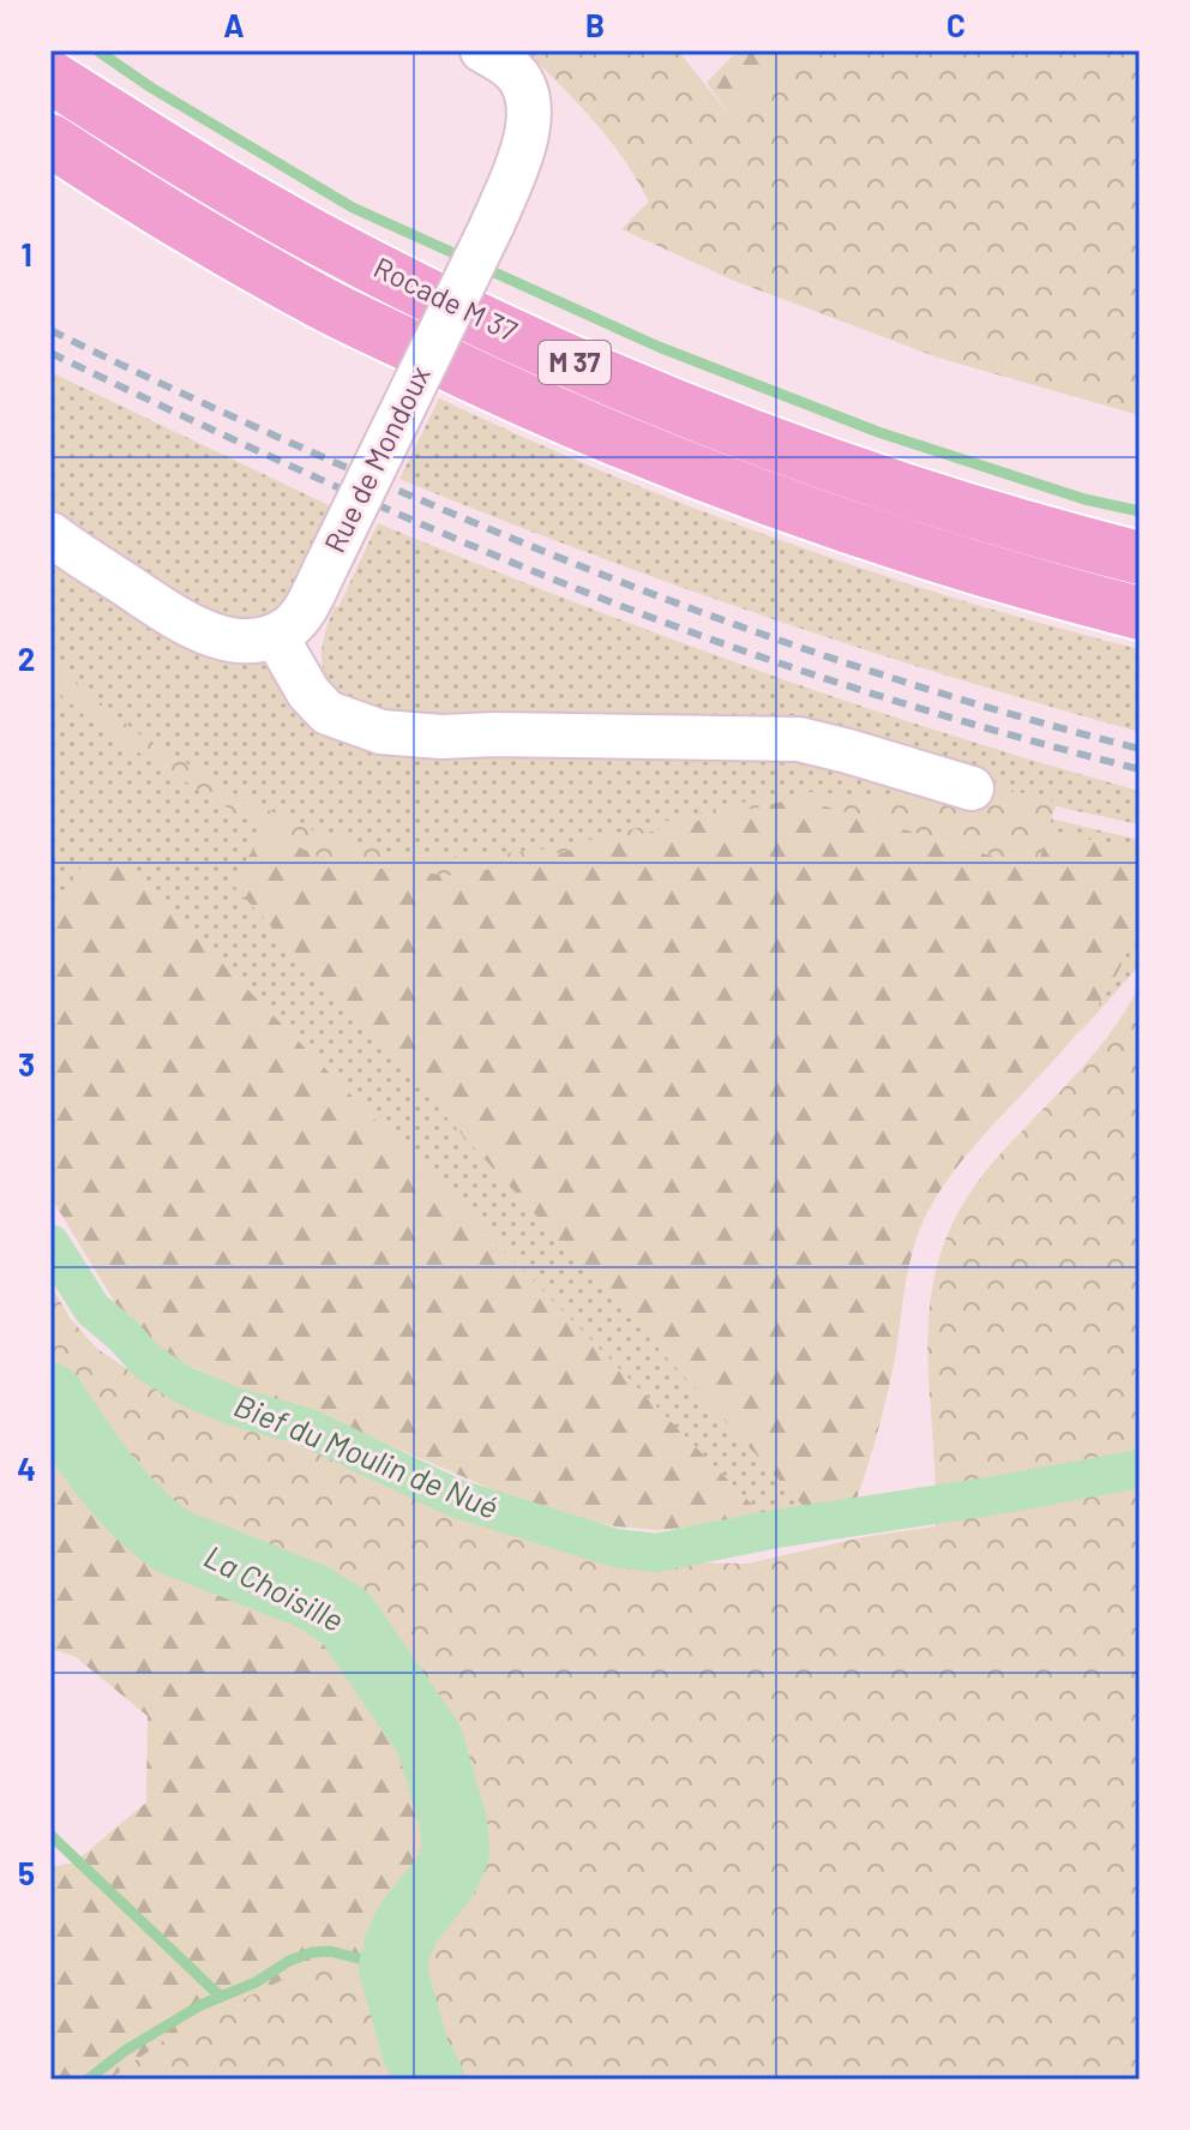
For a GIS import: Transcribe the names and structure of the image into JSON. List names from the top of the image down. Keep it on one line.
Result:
{"streets":{"highway":["Rocade M 37","M 37"],"street":["Rue de Mondoux"]},"water":["Bief du Moulin de Nué","La Choisille"],"grid":{"columns":["A","B","C"],"rows":["1","2","3","4","5"]}}
